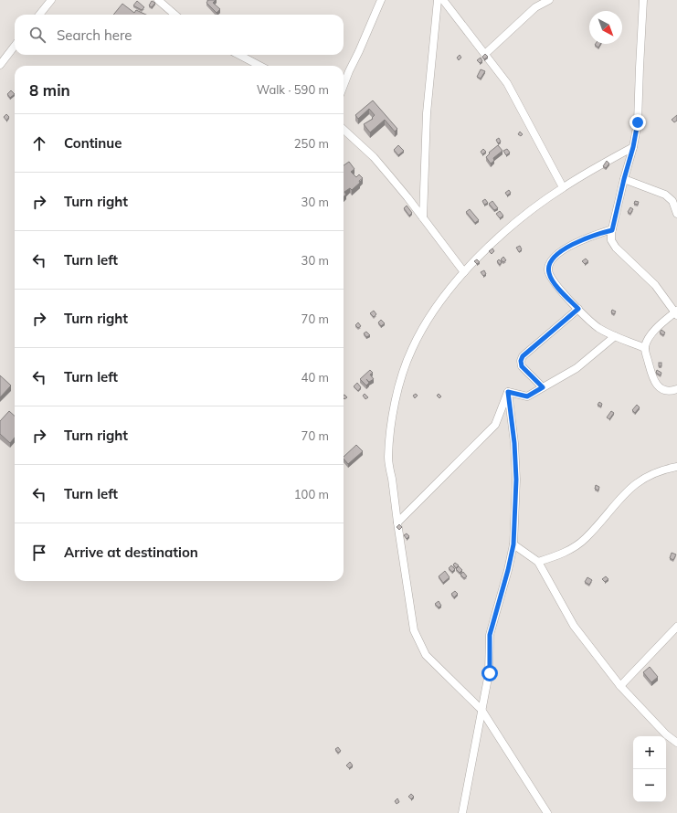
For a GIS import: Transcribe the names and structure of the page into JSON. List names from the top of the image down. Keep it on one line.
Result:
{"north":"bottom right","page":{"search":"Search here","heading":["8 min","Walk · 590 m"],"list":[["Continue","250 m"],["Turn right","30 m"],["Turn left","30 m"],["Turn right","70 m"],["Turn left","40 m"],["Turn right","70 m"],["Turn left","100 m"],"Arrive at destination"],"map_buttons":["+","−"]}}
